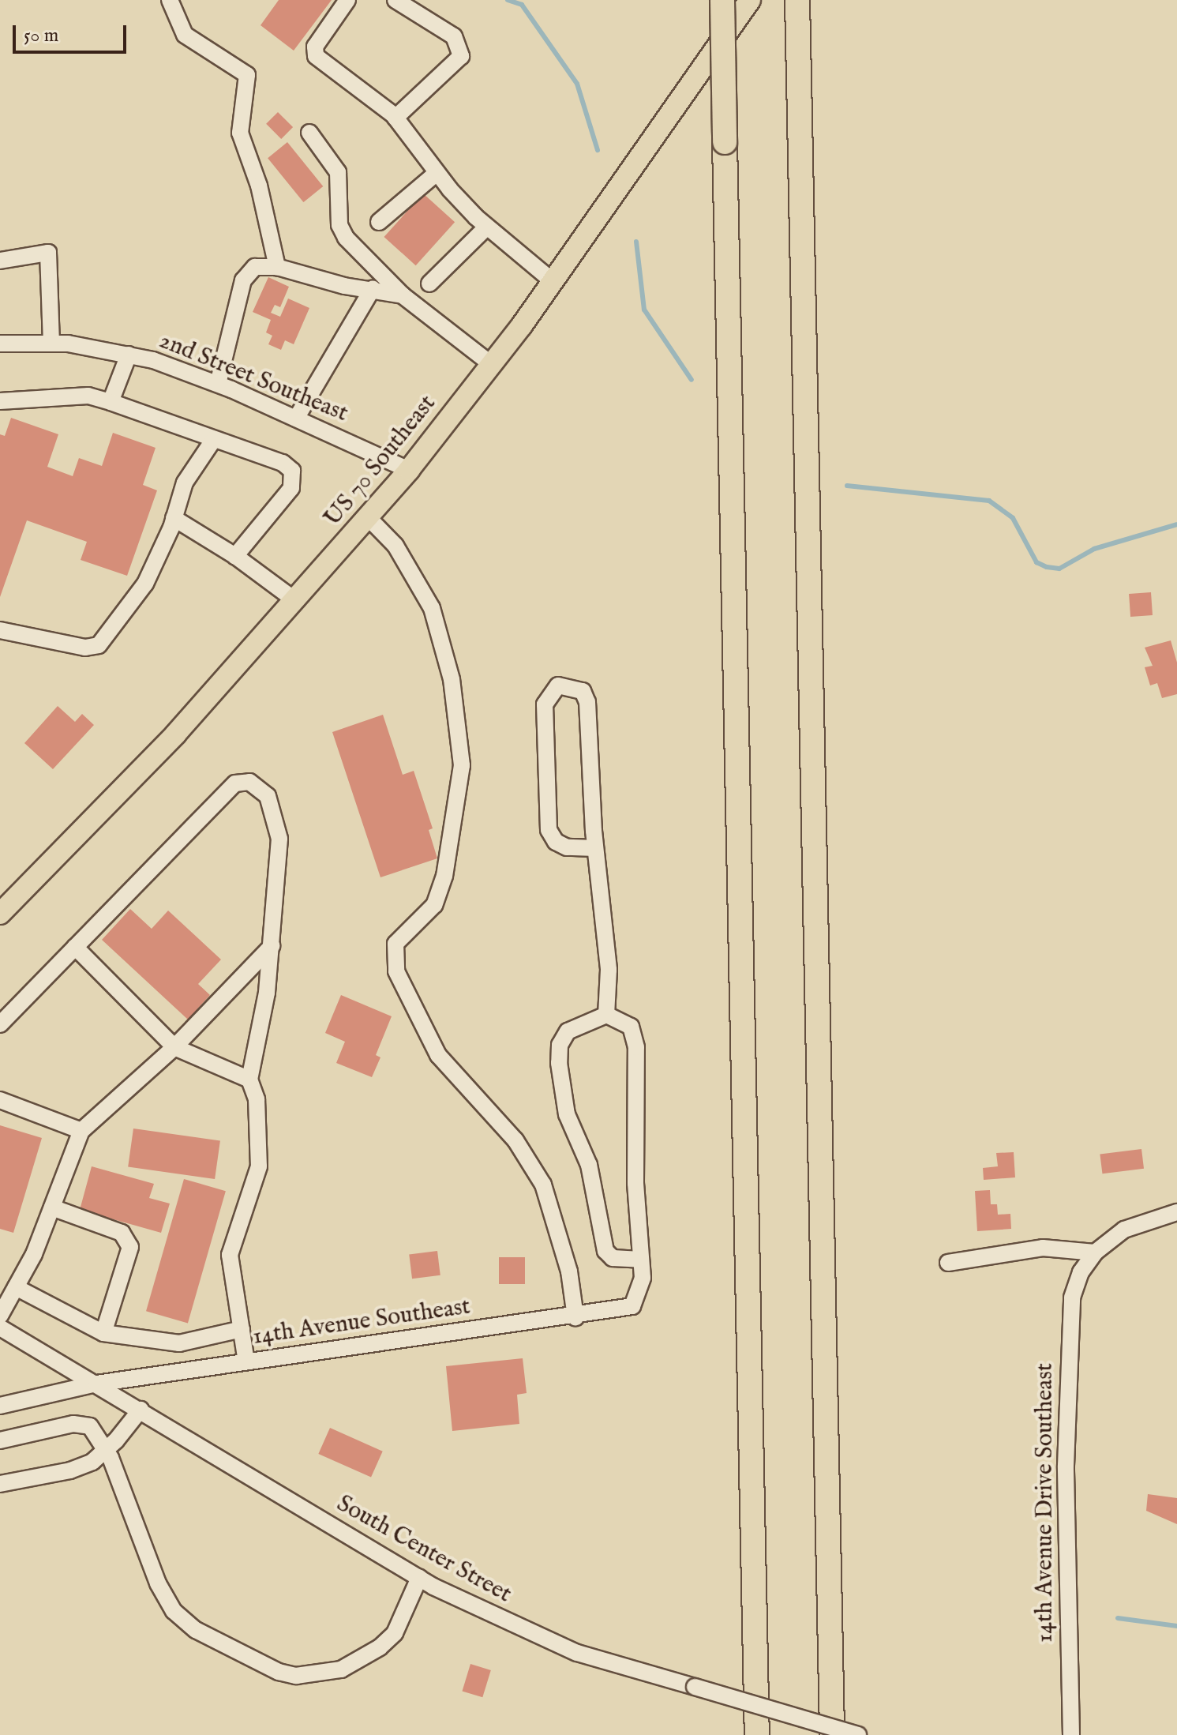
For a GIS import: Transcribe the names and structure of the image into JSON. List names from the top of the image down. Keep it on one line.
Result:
{"streets":{"main road":["US 70 Southeast"],"street":["2nd Street Southeast","14th Avenue Southeast","14th Avenue Drive Southeast","South Center Street"]},"crossings":[["2nd Street Southeast","US 70 Southeast"],["14th Avenue Southeast","South Center Street"]],"scale_bar":"50 m"}
